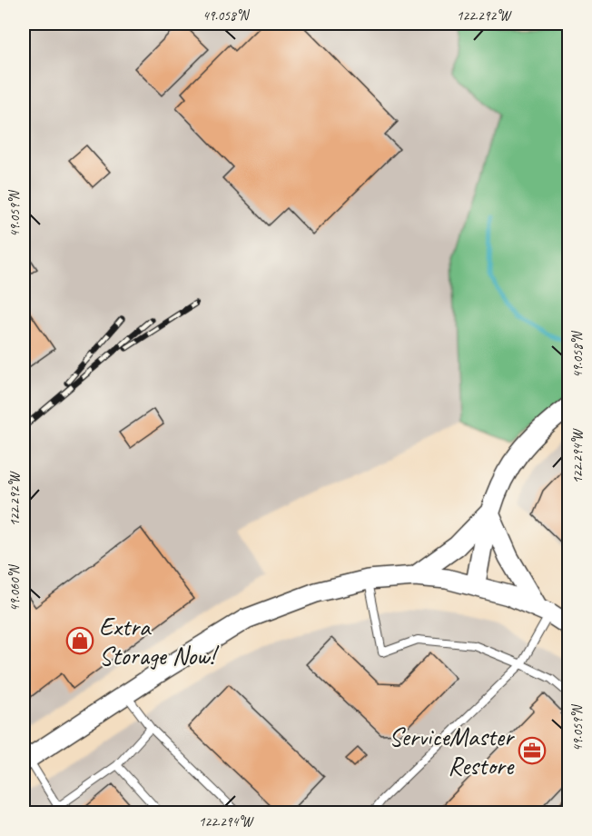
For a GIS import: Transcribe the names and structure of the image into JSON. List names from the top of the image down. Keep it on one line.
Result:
{"places":{"shop":["Extra Storage Now!"],"office":["ServiceMaster Restore"]},"coordinates":["49.058°N","122.292°W","49.059°N","122.294°W","49.060°N"]}
